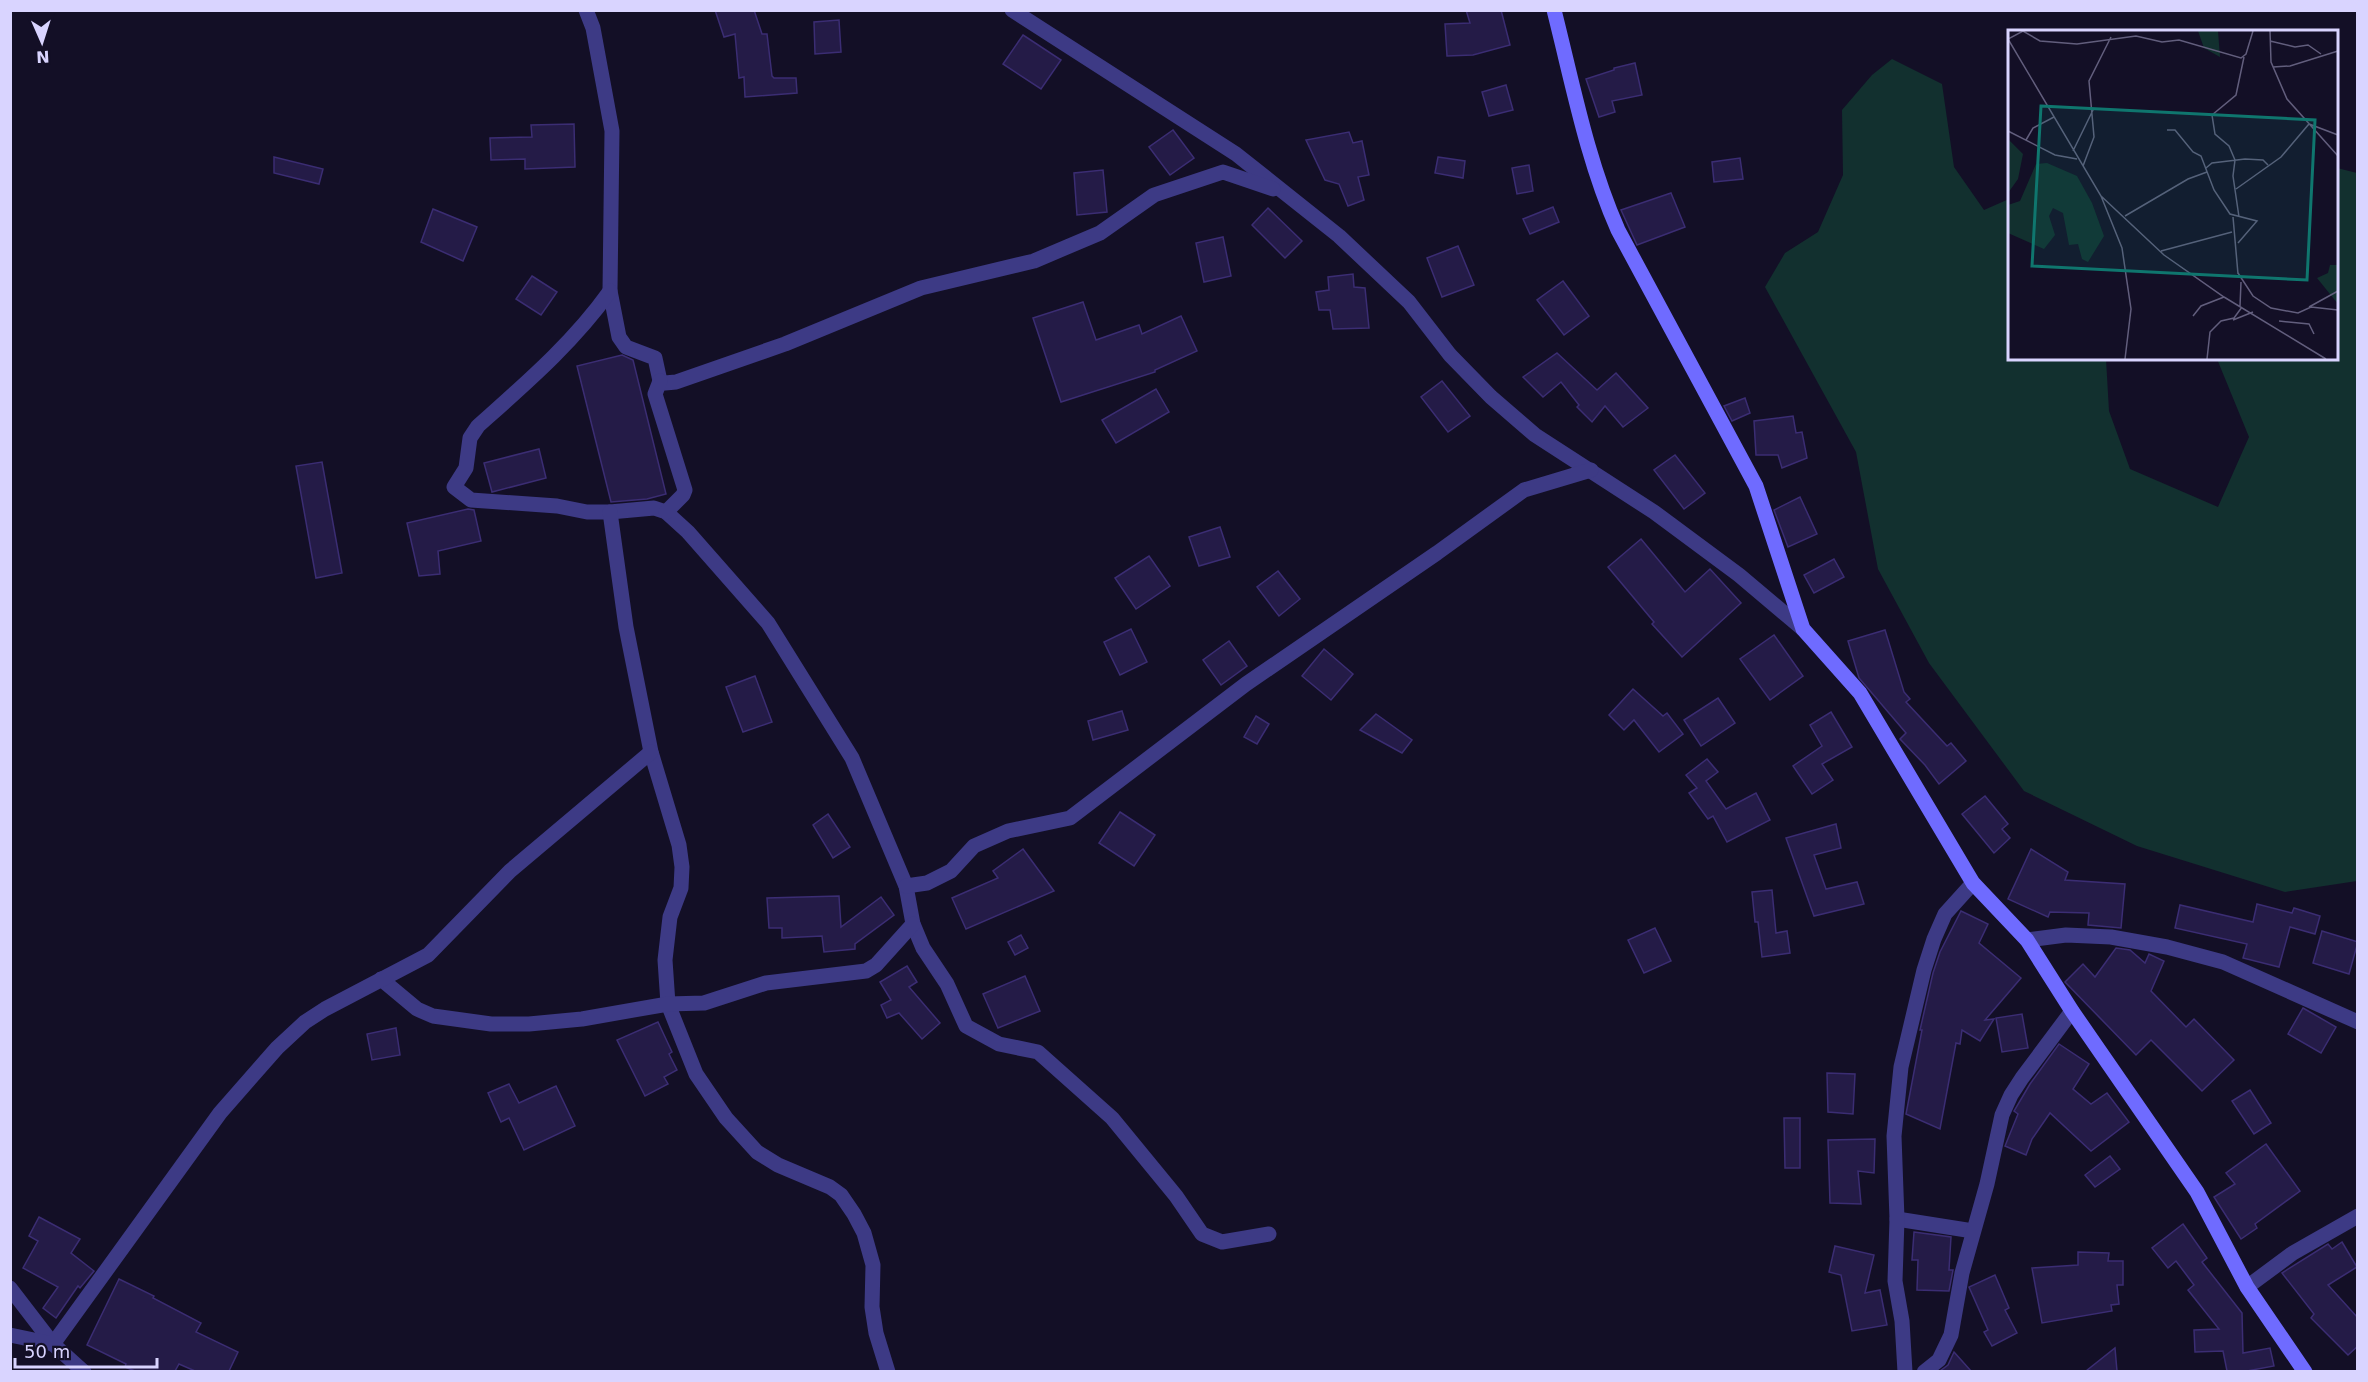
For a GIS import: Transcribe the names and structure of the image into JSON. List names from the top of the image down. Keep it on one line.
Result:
{"scale_bar":"50 m","north":"bottom"}
